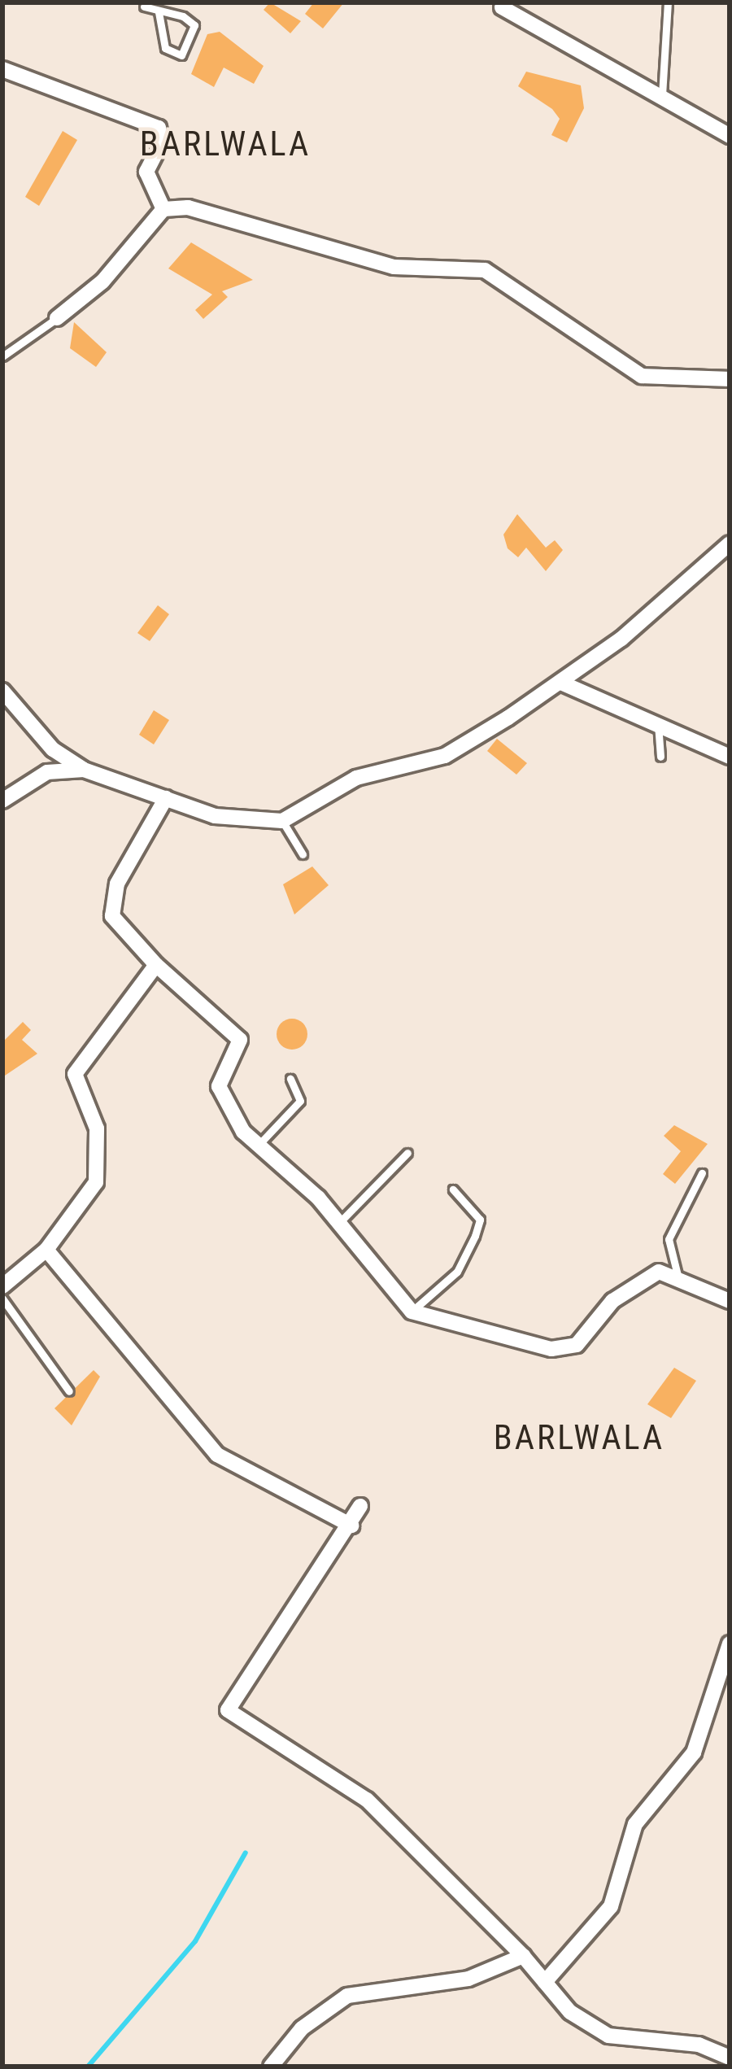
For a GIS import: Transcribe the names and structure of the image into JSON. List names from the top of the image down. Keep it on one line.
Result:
{"districts":["BARLWALA","BARLWALA"]}
